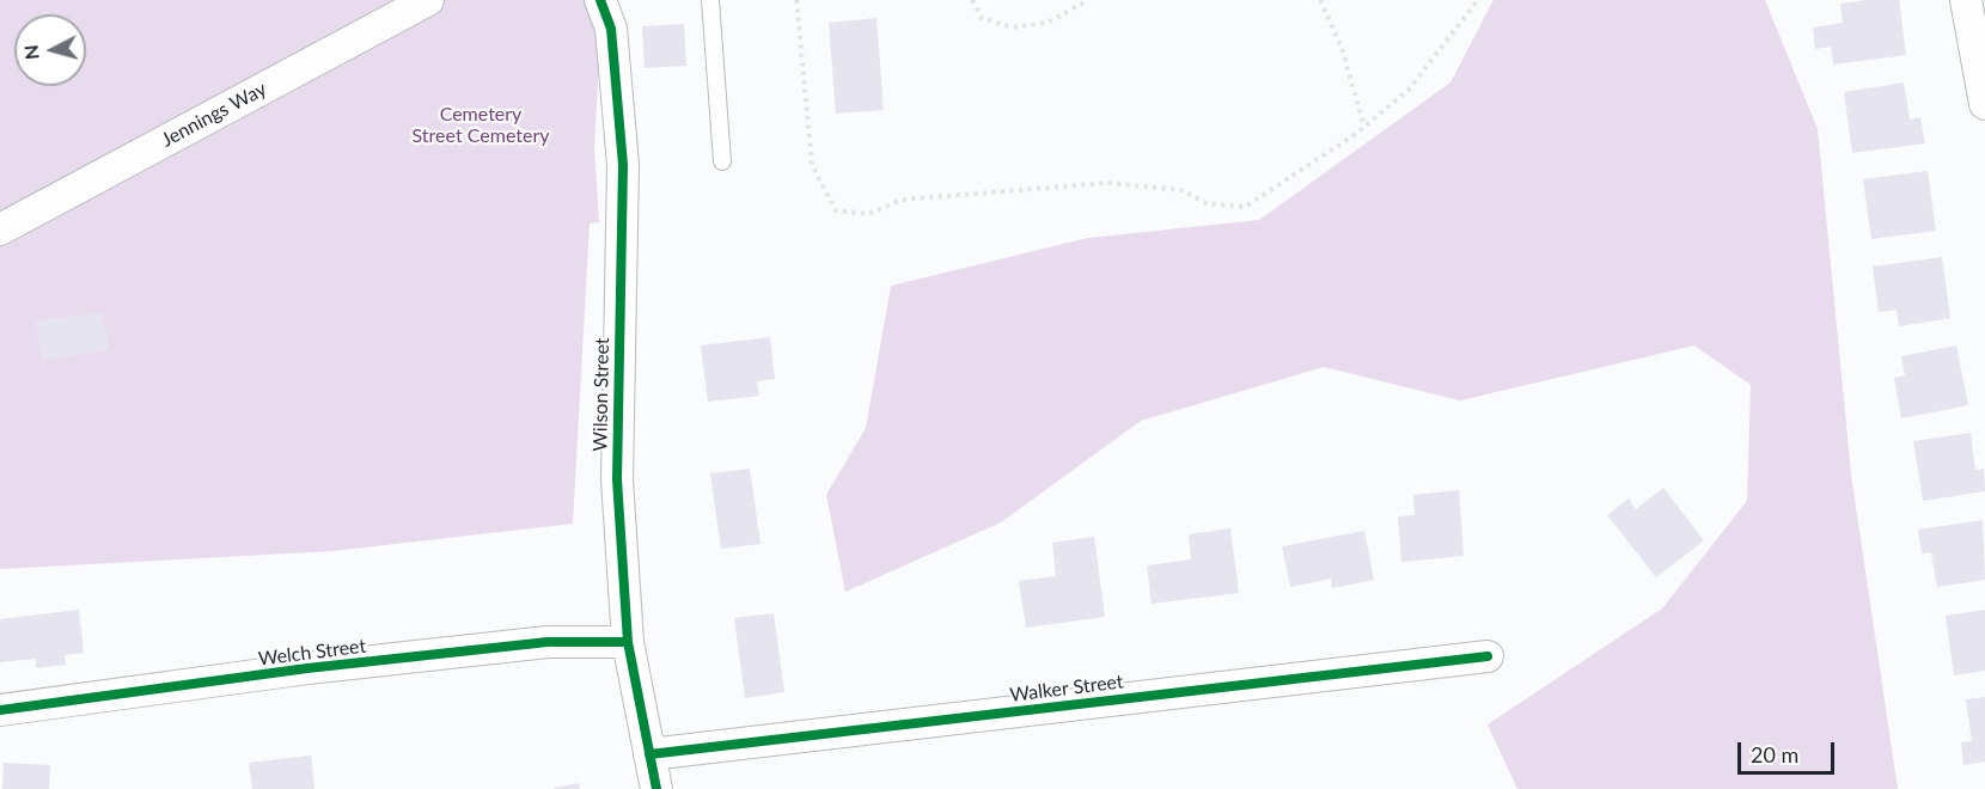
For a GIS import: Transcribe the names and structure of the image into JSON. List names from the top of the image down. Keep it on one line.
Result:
{"streets":{"street":["Jennings Way","Wilson Street","Welch Street","Walker Street"]},"crossings":[["Wilson Street","Welch Street"],["Wilson Street","Walker Street"]],"parks":["Cemetery Street Cemetery"],"scale_bar":"20 m","north":"left"}
